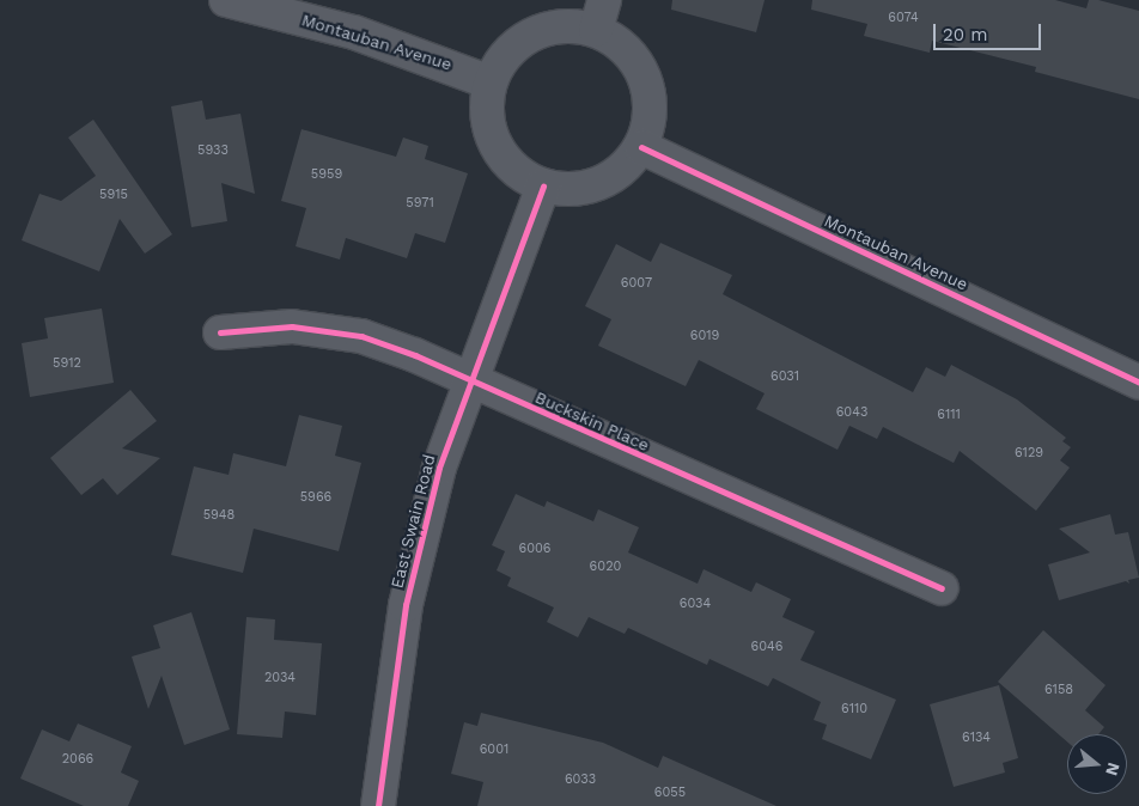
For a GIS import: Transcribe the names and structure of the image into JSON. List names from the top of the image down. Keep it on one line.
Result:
{"streets":{"street":["Montauban Avenue","Buckskin Place","East Swain Road"]},"crossings":[["Montauban Avenue","East Swain Road"],["Buckskin Place","East Swain Road"]],"house_numbers":["6074","5933","5959","5915","5971","6007","6019","5912","6031","6043","6111","6129","5966","5948","6006","6020","6034","6046","2034","6158","6110","6134","6001","2066","6033","6055"],"scale_bar":"20 m","north":"right"}
